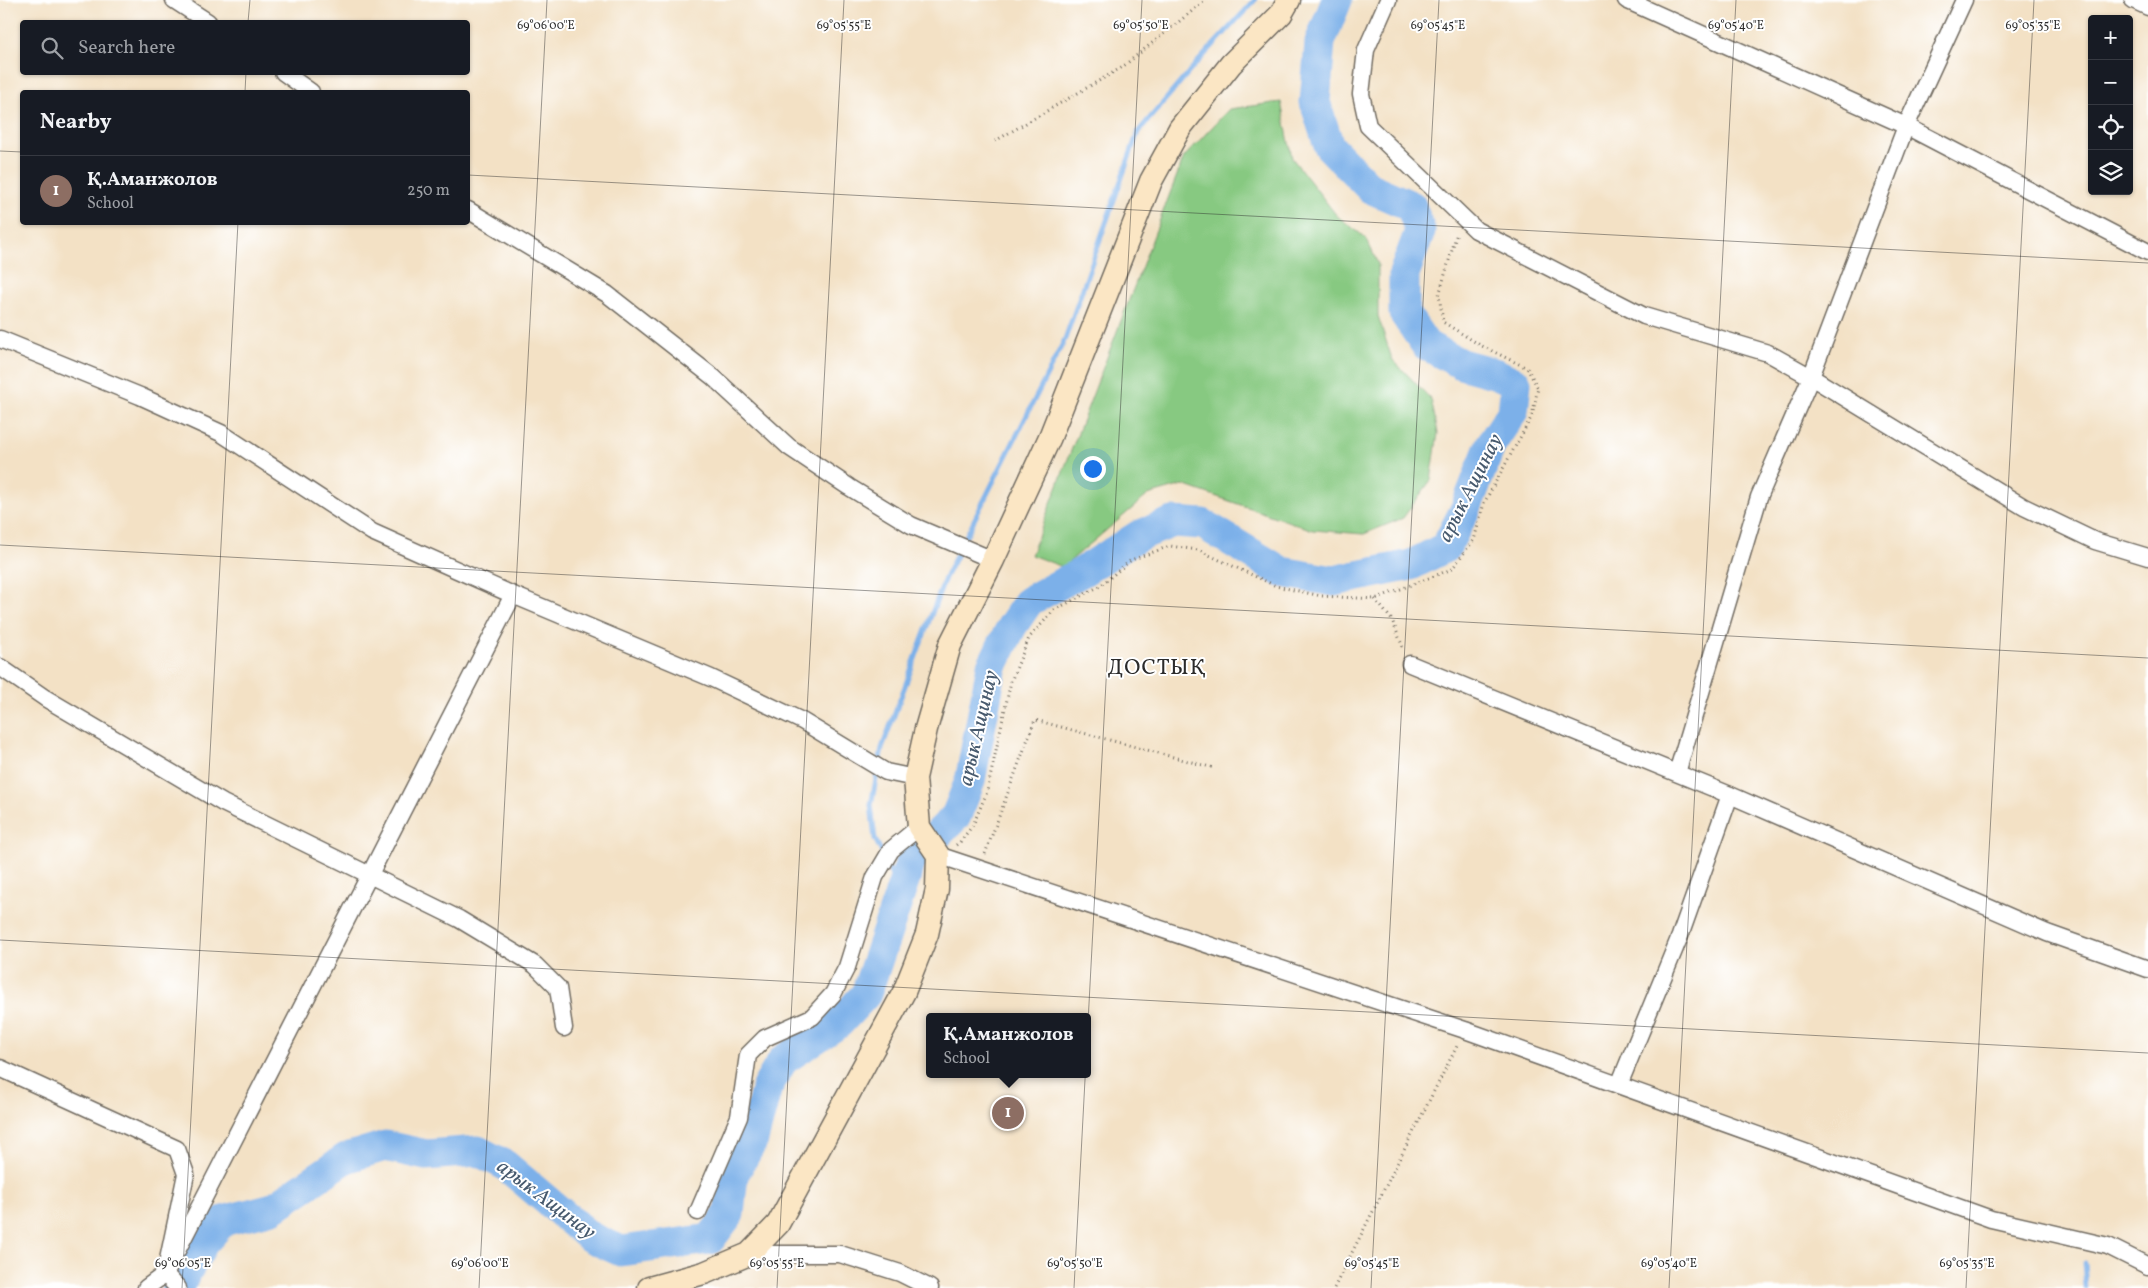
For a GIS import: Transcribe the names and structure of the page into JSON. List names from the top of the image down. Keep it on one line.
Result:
{"districts":["ДОСТЫҚ"],"water":["арык Ащинау"],"page":{"map_buttons":["+","−"],"search":"Search here","heading":"Nearby","list":[{"mark":"1","name":"Қ.Аманжолов","note":"School","value":"250 m"}],"popup":["Қ.Аманжолов","School"],"pins":"1"},"coordinates":["69°06'00\"E","69°05'55\"E","69°05'50\"E","69°05'45\"E","69°05'40\"E","69°05'35\"E","69°06'05\"E"]}
